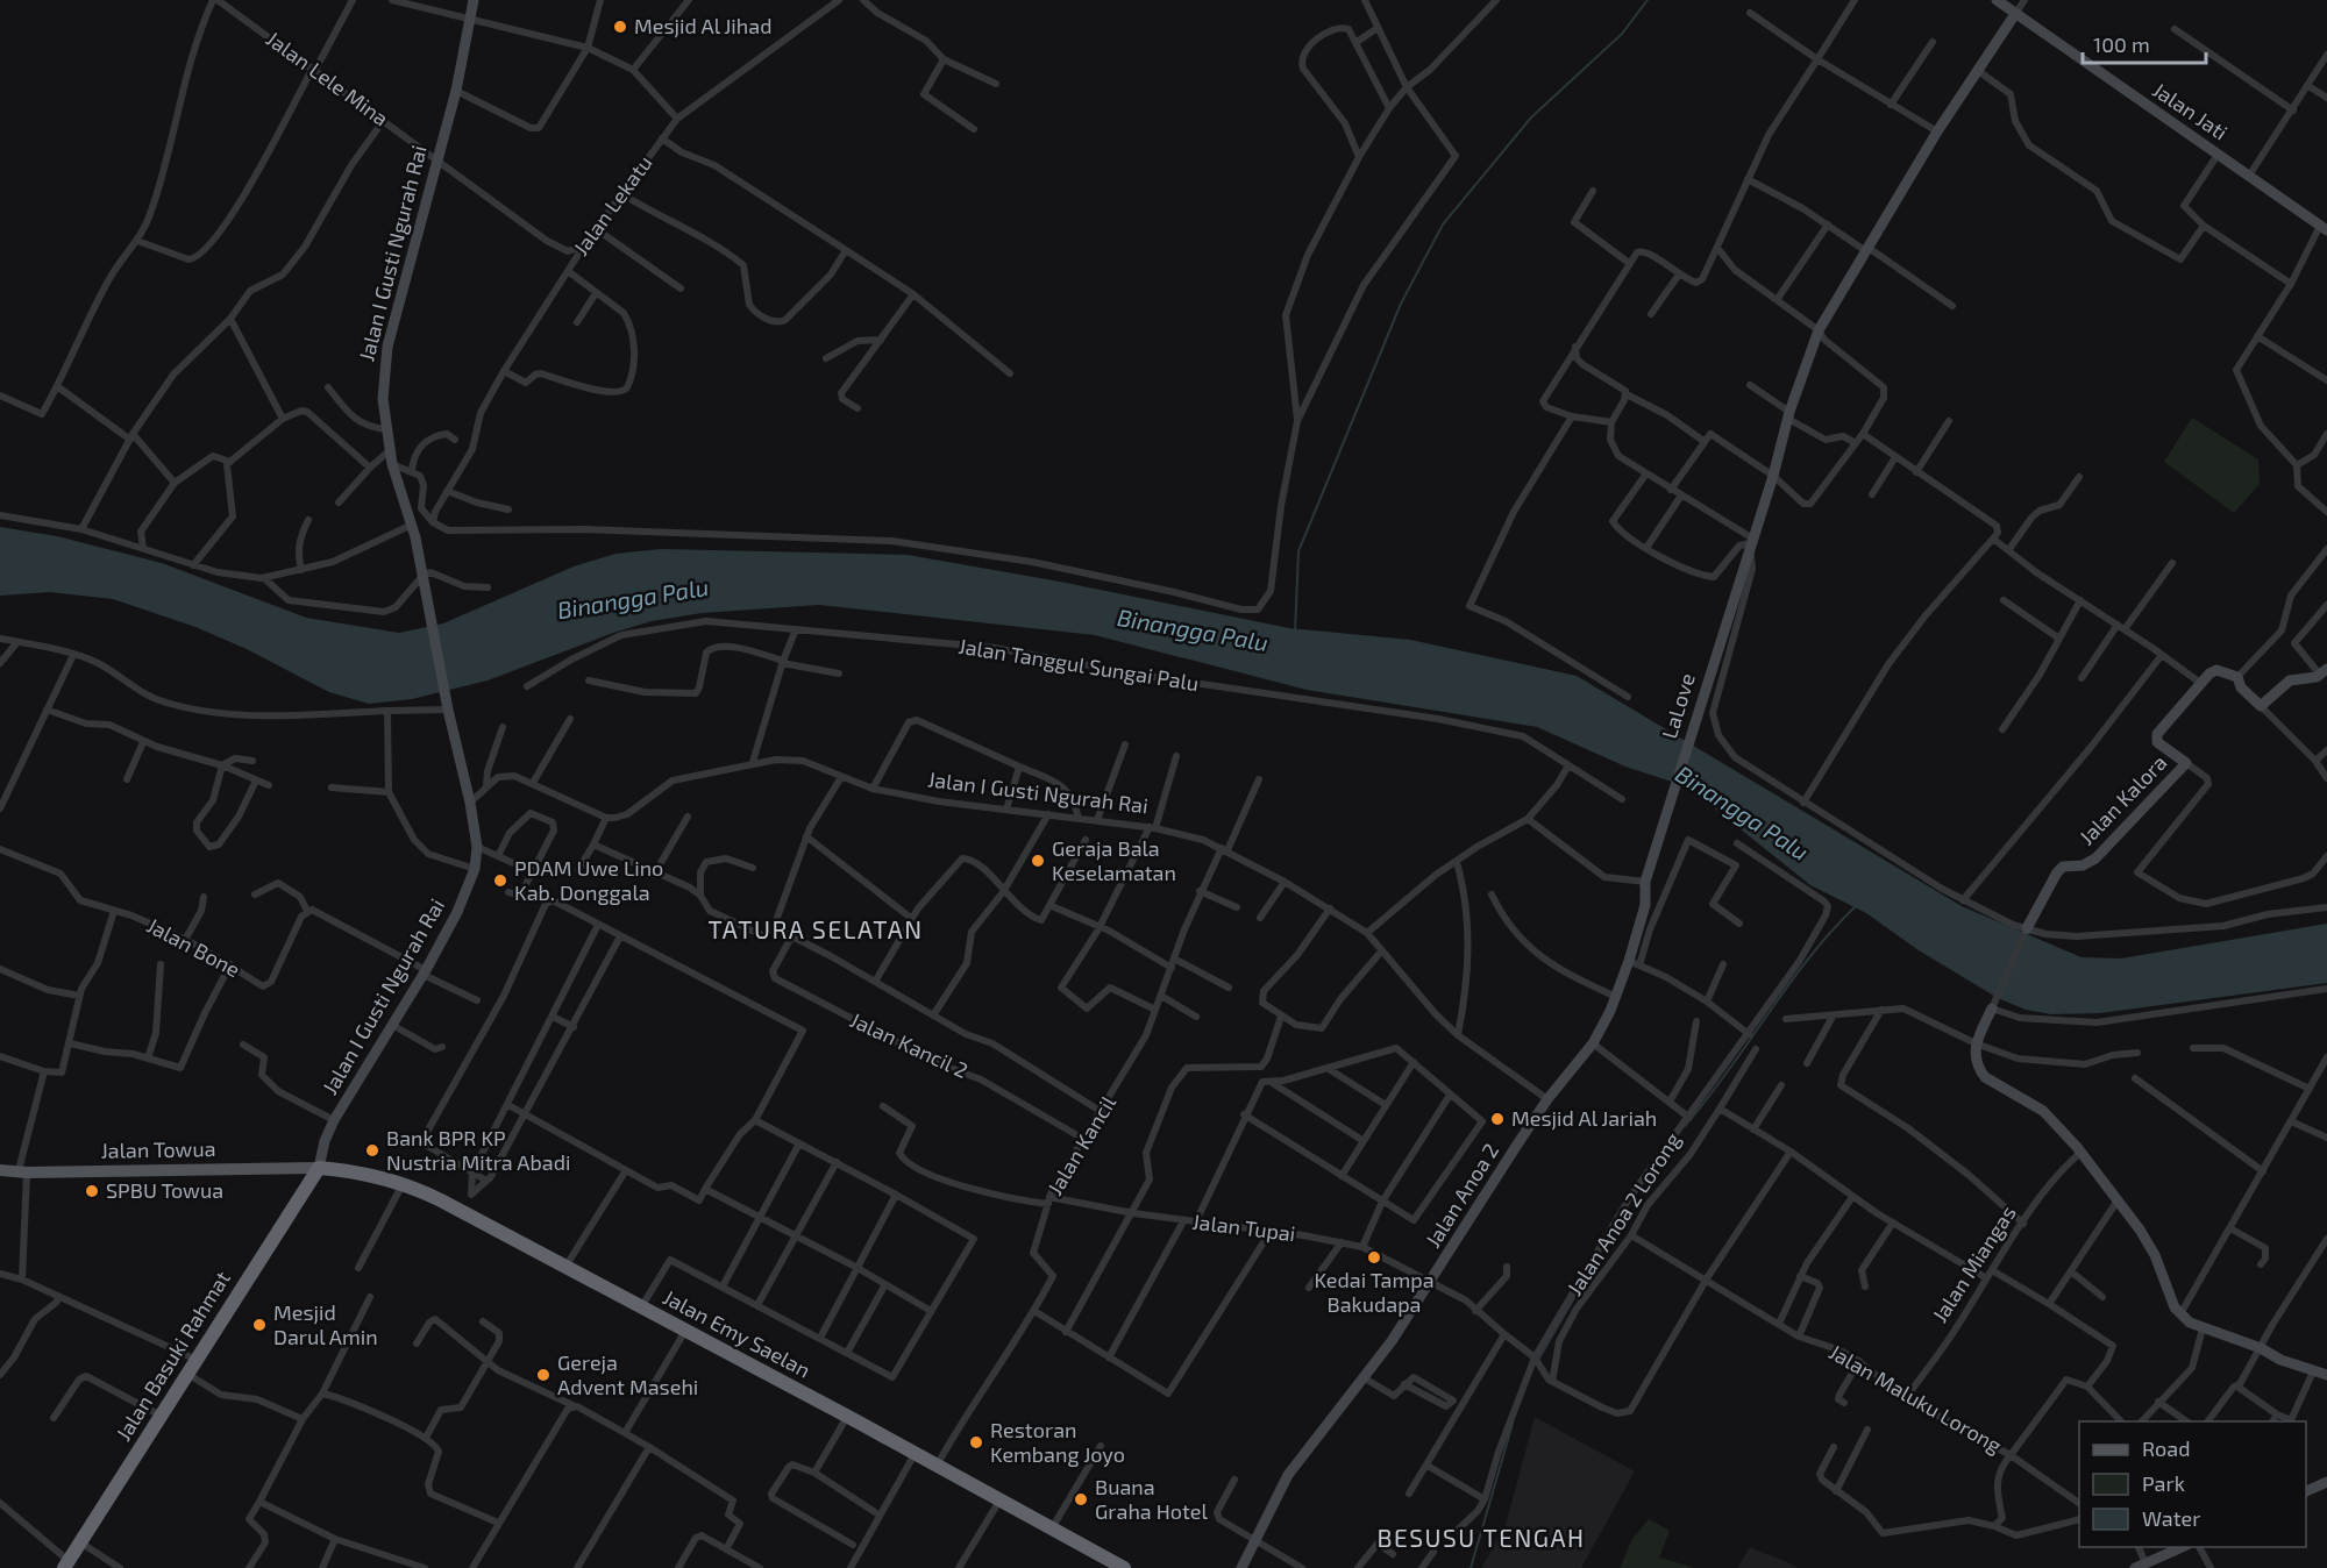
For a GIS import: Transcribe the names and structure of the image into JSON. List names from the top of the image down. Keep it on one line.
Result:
{"streets":{"highway":["Jalan Emy Saelan","Jalan Basuki Rahmat"],"main road":["Jalan Towua"],"street":["Jalan Lele Mina","Jalan Jati","Jalan Lekatu","Jalan I Gusti Ngurah Rai","Jalan Tanggul Sungai Palu","LaLove","Jalan Kalora","Jalan Bone","Jalan Kancil 2","Jalan Kancil","Jalan Anoa 2","Jalan Anoa 2 Lorong","Jalan Tupai","Jalan Miangas","Jalan Maluku Lorong"]},"crossings":[["Jalan Lele Mina","Jalan Lekatu"],["Jalan Lele Mina","Jalan I Gusti Ngurah Rai"],["Jalan Jati","LaLove"],["Jalan I Gusti Ngurah Rai","Jalan Kancil 2"],["Jalan I Gusti Ngurah Rai","Jalan Kancil"],["Jalan I Gusti Ngurah Rai","Jalan Towua"],["Jalan I Gusti Ngurah Rai","Jalan Anoa 2"],["Jalan I Gusti Ngurah Rai","Jalan Emy Saelan"],["Jalan I Gusti Ngurah Rai","Jalan Basuki Rahmat"],["LaLove","Jalan Anoa 2"],["Jalan Kancil 2","Jalan Kancil"],["Jalan Kancil","Jalan Tupai"],["Jalan Kancil","Jalan Emy Saelan"],["Jalan Towua","Jalan Emy Saelan"],["Jalan Towua","Jalan Basuki Rahmat"],["Jalan Anoa 2","Jalan Tupai"],["Jalan Anoa 2 Lorong","Jalan Tupai"],["Jalan Miangas","Jalan Maluku Lorong"],["Jalan Emy Saelan","Jalan Basuki Rahmat"]],"districts":["TATURA SELATAN","BESUSU TENGAH"],"water":["Binangga Palu"],"places":["Mesjid Al Jihad","Geraja Bala Keselamatan","PDAM Uwe Lino Kab. Donggala","Mesjid Al Jariah","Bank BPR KP Nustria Mitra Abadi","SPBU Towua","Kedai Tampa Bakudapa","Mesjid Darul Amin","Gereja Advent Masehi","Restoran Kembang Joyo","Buana Graha Hotel"],"legend":["Road","Park","Water"],"scale_bar":"100 m"}
